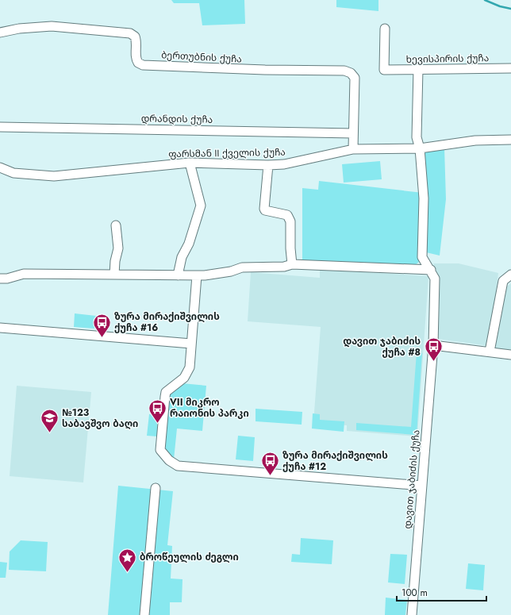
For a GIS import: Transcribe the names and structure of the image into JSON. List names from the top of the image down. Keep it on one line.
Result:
{"streets":{"street":["ბერთუბნის ქუჩა","ხევისპირის ქუჩა","დრანდის ქუჩა","ფარსმან II ქველის ქუჩა","დავით ჯაბიძის ქუჩა"]},"crossings":[["ბერთუბნის ქუჩა","დრანდის ქუჩა"],["ბერთუბნის ქუჩა","ფარსმან II ქველის ქუჩა"],["ხევისპირის ქუჩა","დავით ჯაბიძის ქუჩა"],["ფარსმან II ქველის ქუჩა","დავით ჯაბიძის ქუჩა"]],"places":{"bus stop":["ზურა მირაქიშვილის ქუჩა #16","დავით ჯაბიძის ქუჩა #8","VII მიკრო რაიონის პარკი","ზურა მირაქიშვილის ქუჩა #12"],"school or university":["№123 საბავშვო ბაღი"],"place":["ბროწეულის ძეგლი"]},"scale_bar":"100 m"}
